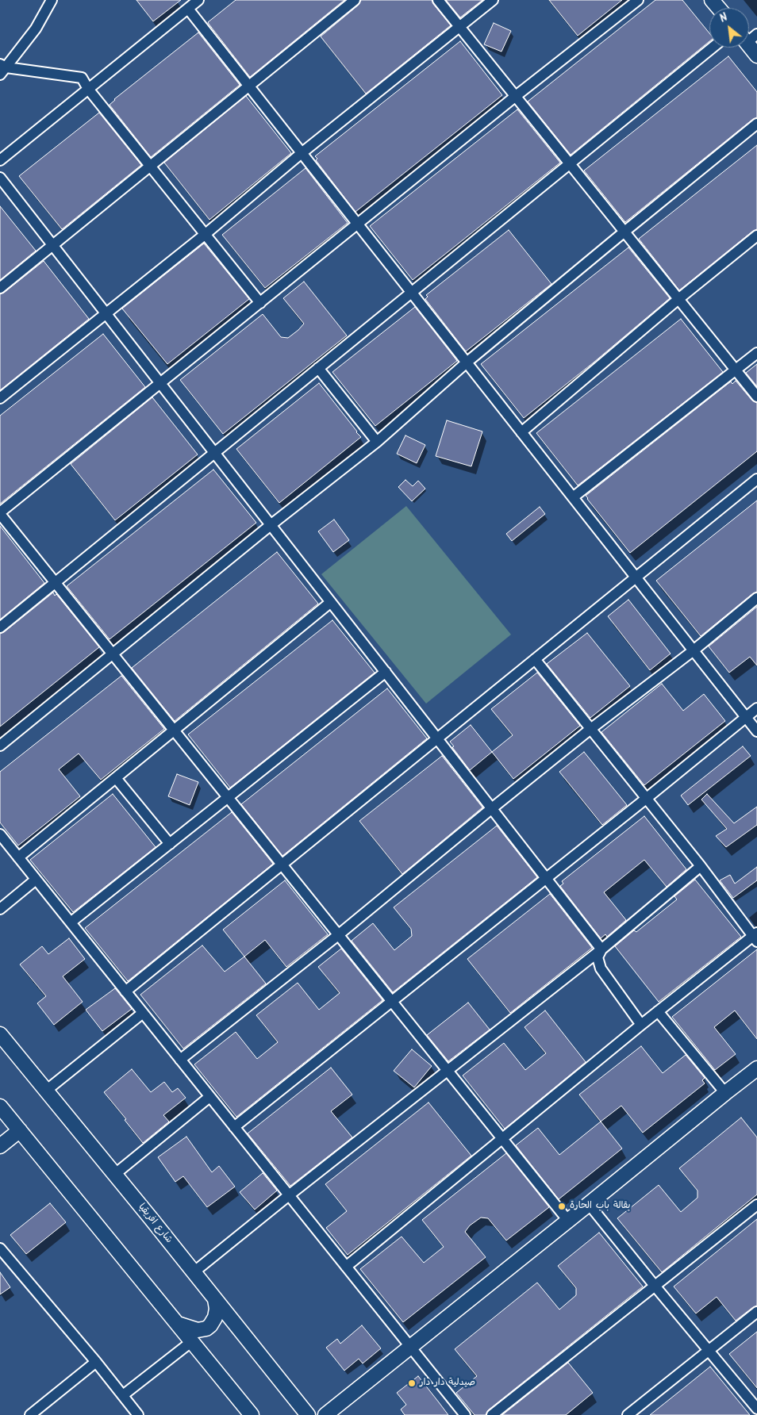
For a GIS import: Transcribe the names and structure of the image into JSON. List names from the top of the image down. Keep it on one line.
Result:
{"streets":{"street":["شارع افريقيا"]},"places":["بقالة باب الحارة","صيدلية دار دار"],"north":"top left"}
